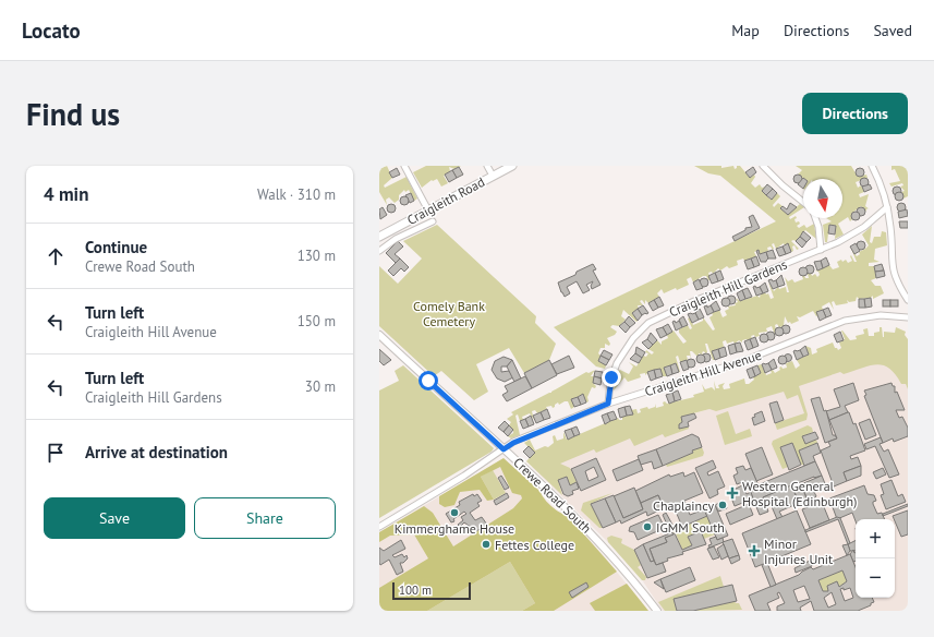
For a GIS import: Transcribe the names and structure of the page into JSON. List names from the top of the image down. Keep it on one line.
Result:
{"streets":{"main road":["Craigleith Road"],"street":["Craigleith Hill Gardens","Craigleith Hill Avenue","Crewe Road South"]},"crossings":[["Craigleith Hill Gardens","Craigleith Hill Avenue"],["Craigleith Hill Avenue","Crewe Road South"]],"parks":["Comely Bank Cemetery"],"places":{"health":["Western General Hospital (Edinburgh)","Minor Injuries Unit"],"other":["Chaplaincy","Kimmerghame House","IGMM South","Fettes College"]},"scale_bar":"100 m","north":"bottom","page":{"header":"Locato","nav":["Map","Directions","Saved"],"buttons":["Directions",["Save","Share"]],"title":"Find us","heading":["4 min","Walk · 310 m"],"list":[["Continue","Crewe Road South","130 m"],["Turn left","Craigleith Hill Avenue","150 m"],["Turn left","Craigleith Hill Gardens","30 m"],"Arrive at destination"],"map_buttons":["+","−"],"scale":"100 m"}}
